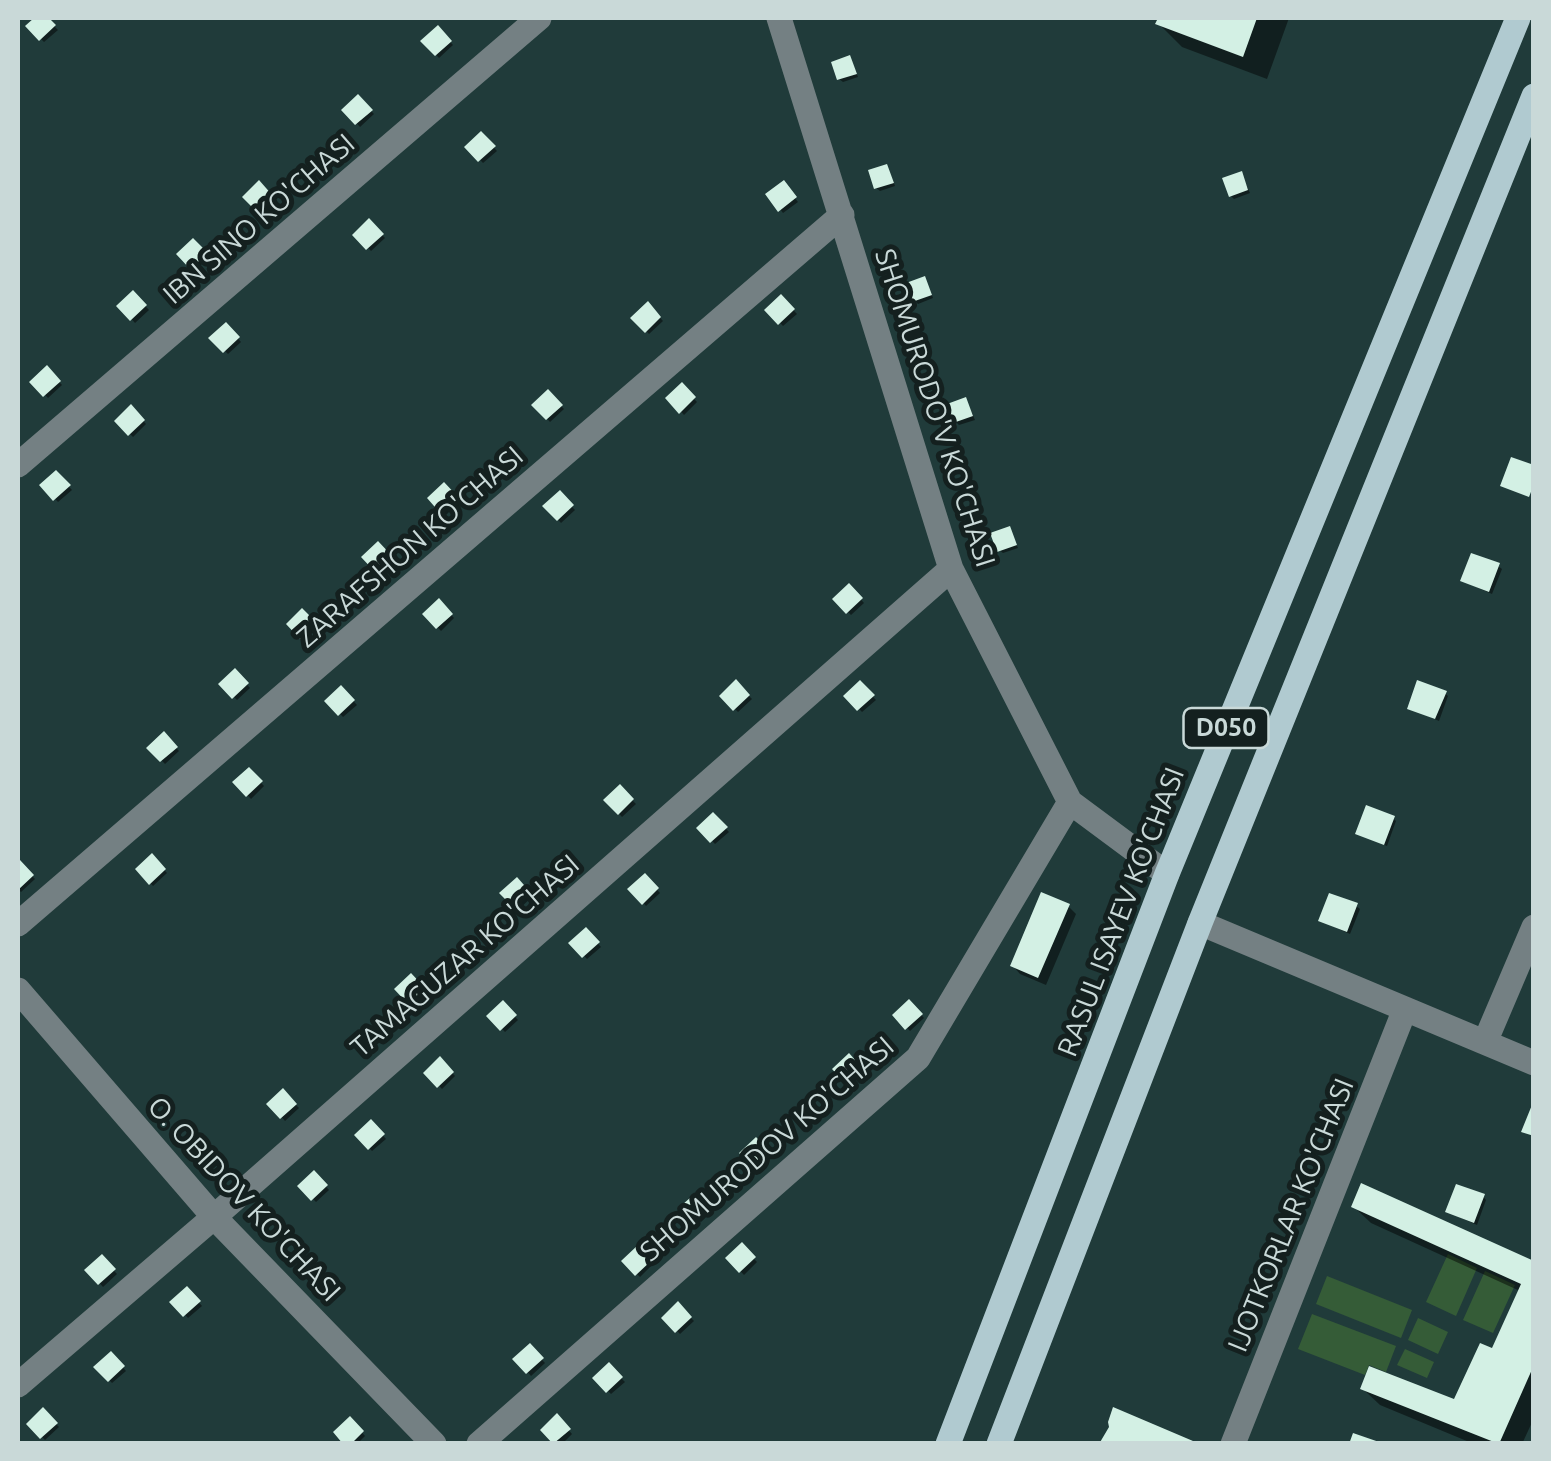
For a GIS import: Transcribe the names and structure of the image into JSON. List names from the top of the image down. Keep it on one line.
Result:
{"streets":{"main road":["D050","RASUL ISAYEV KO'CHASI"],"street":["IBN SINO KO'CHASI","SHOMURODO'V KO'CHASI","ZARAFSHON KO'CHASI","TAMAGUZAR KO'CHASI","SHOMURODOV KO'CHASI","O. OBIDOV KO'CHASI","IJOTKORLAR KO'CHASI"]},"crossings":[["SHOMURODO'V KO'CHASI","ZARAFSHON KO'CHASI"],["SHOMURODO'V KO'CHASI","RASUL ISAYEV KO'CHASI"],["SHOMURODO'V KO'CHASI","TAMAGUZAR KO'CHASI"],["SHOMURODO'V KO'CHASI","SHOMURODOV KO'CHASI"],["TAMAGUZAR KO'CHASI","O. OBIDOV KO'CHASI"]]}
